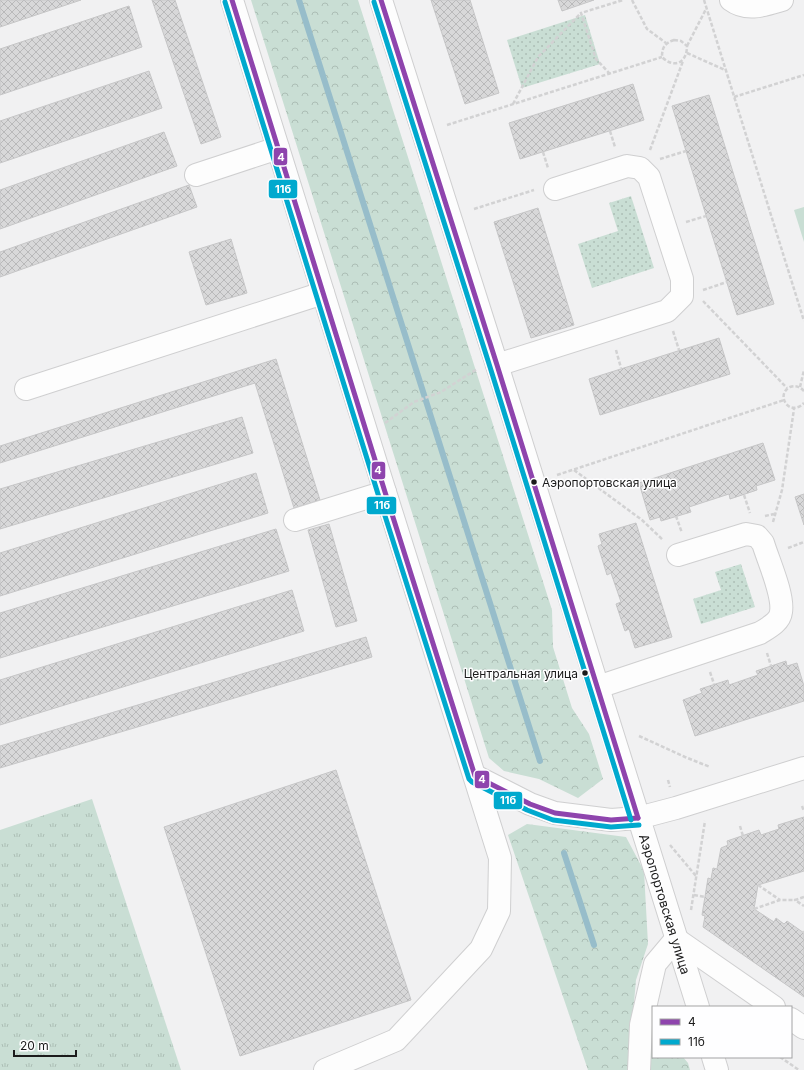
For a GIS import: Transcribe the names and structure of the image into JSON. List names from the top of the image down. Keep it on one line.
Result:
{"streets":{"street":["Аэропортовская улица"]},"places":["Аэропортовская улица","Центральная улица"],"lines":["transit line 4","transit line 11б"],"legend":["4","11б"],"scale_bar":"20 m"}
